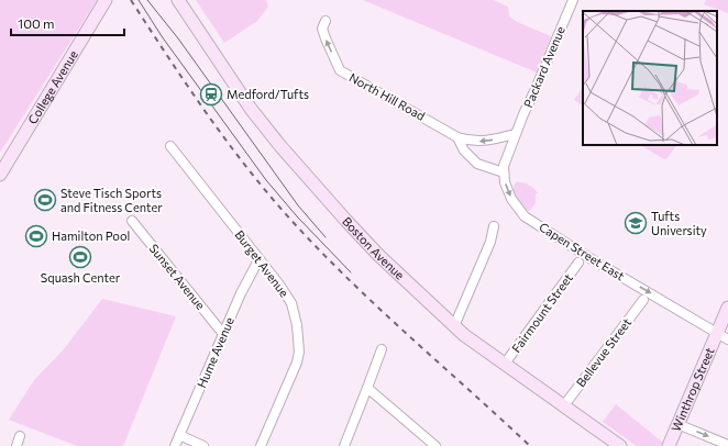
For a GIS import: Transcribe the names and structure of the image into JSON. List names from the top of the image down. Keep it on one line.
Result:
{"streets":{"main road":["College Avenue","Boston Avenue","Winthrop Street"],"street":["Packard Avenue","North Hill Road","Capen Street East","Burget Avenue","Sunset Avenue","Fairmount Street","Hume Avenue","Bellevue Street"]},"crossings":[["Packard Avenue","North Hill Road"],["Packard Avenue","Capen Street East"],["North Hill Road","Capen Street East"],["Boston Avenue","Fairmount Street"],["Boston Avenue","Bellevue Street"],["Capen Street East","Winthrop Street"],["Burget Avenue","Hume Avenue"],["Sunset Avenue","Hume Avenue"]],"one_way":["North Hill Road","Capen Street East"],"places":{"station":["Medford/Tufts"],"sports":["Steve Tisch Sports and Fitness Center","Hamilton Pool","Squash Center"],"school or university":["Tufts University"]},"scale_bar":"100 m"}
